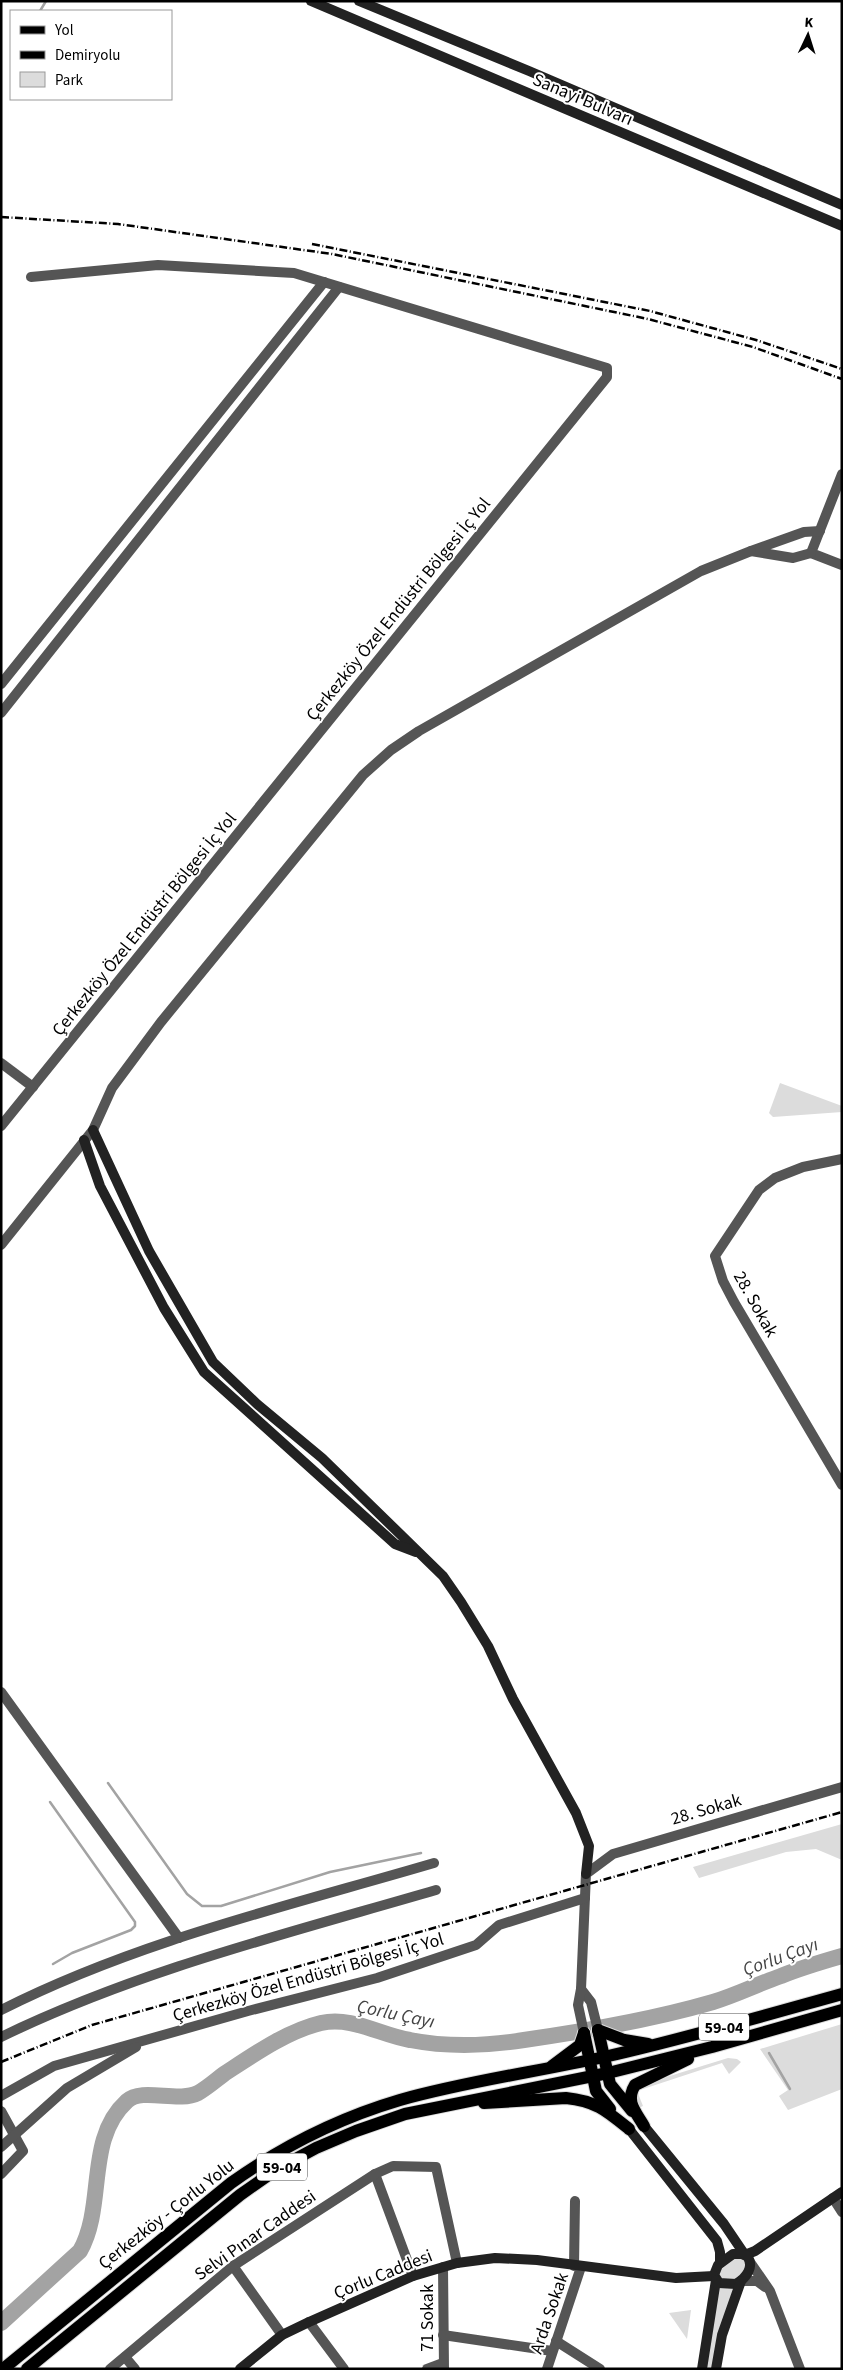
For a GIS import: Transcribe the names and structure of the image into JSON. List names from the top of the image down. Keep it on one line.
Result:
{"streets":{"main road":["Sanayi Bulvarı","59-04","Çerkezköy - Çorlu Yolu","Çorlu Caddesi"],"street":["Çerkezköy Özel Endüstri Bölgesi İç Yol","28. Sokak","Selvi Pınar Caddesi","Arda Sokak","71 Sokak"]},"crossings":[["59-04","Çerkezköy - Çorlu Yolu"],["Selvi Pınar Caddesi","Çorlu Caddesi"],["Çorlu Caddesi","Arda Sokak"],["Çorlu Caddesi","71 Sokak"]],"water":["Çorlu Çayı"],"legend":["Yol","Demiryolu","Park"],"north":"top"}
